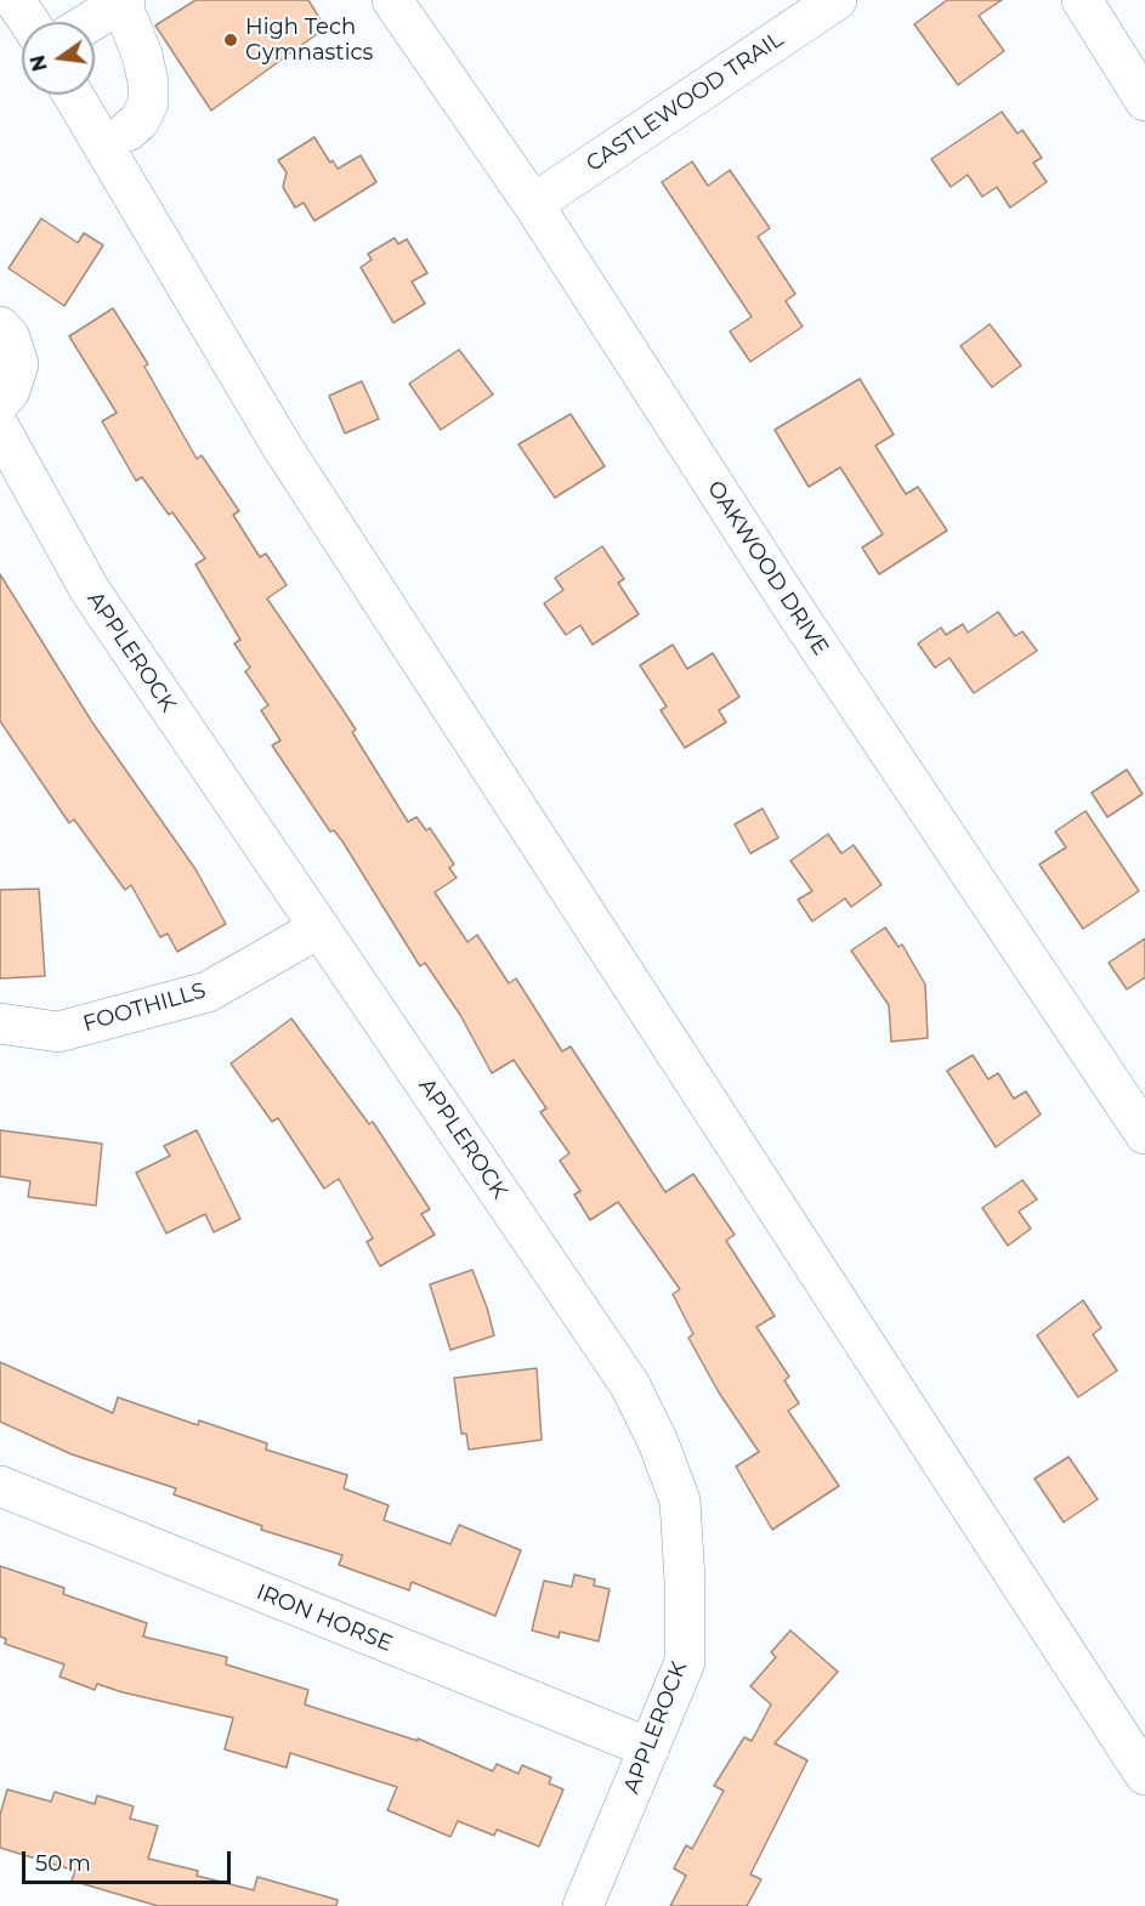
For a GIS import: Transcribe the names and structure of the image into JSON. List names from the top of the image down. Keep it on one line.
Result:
{"streets":{"street":["CASTLEWOOD TRAIL","OAKWOOD DRIVE","APPLEROCK","FOOTHILLS","IRON HORSE"]},"crossings":[["CASTLEWOOD TRAIL","OAKWOOD DRIVE"],["APPLEROCK","FOOTHILLS"],["APPLEROCK","IRON HORSE"]],"places":["High Tech Gymnastics"],"scale_bar":"50 m","north":"left"}
